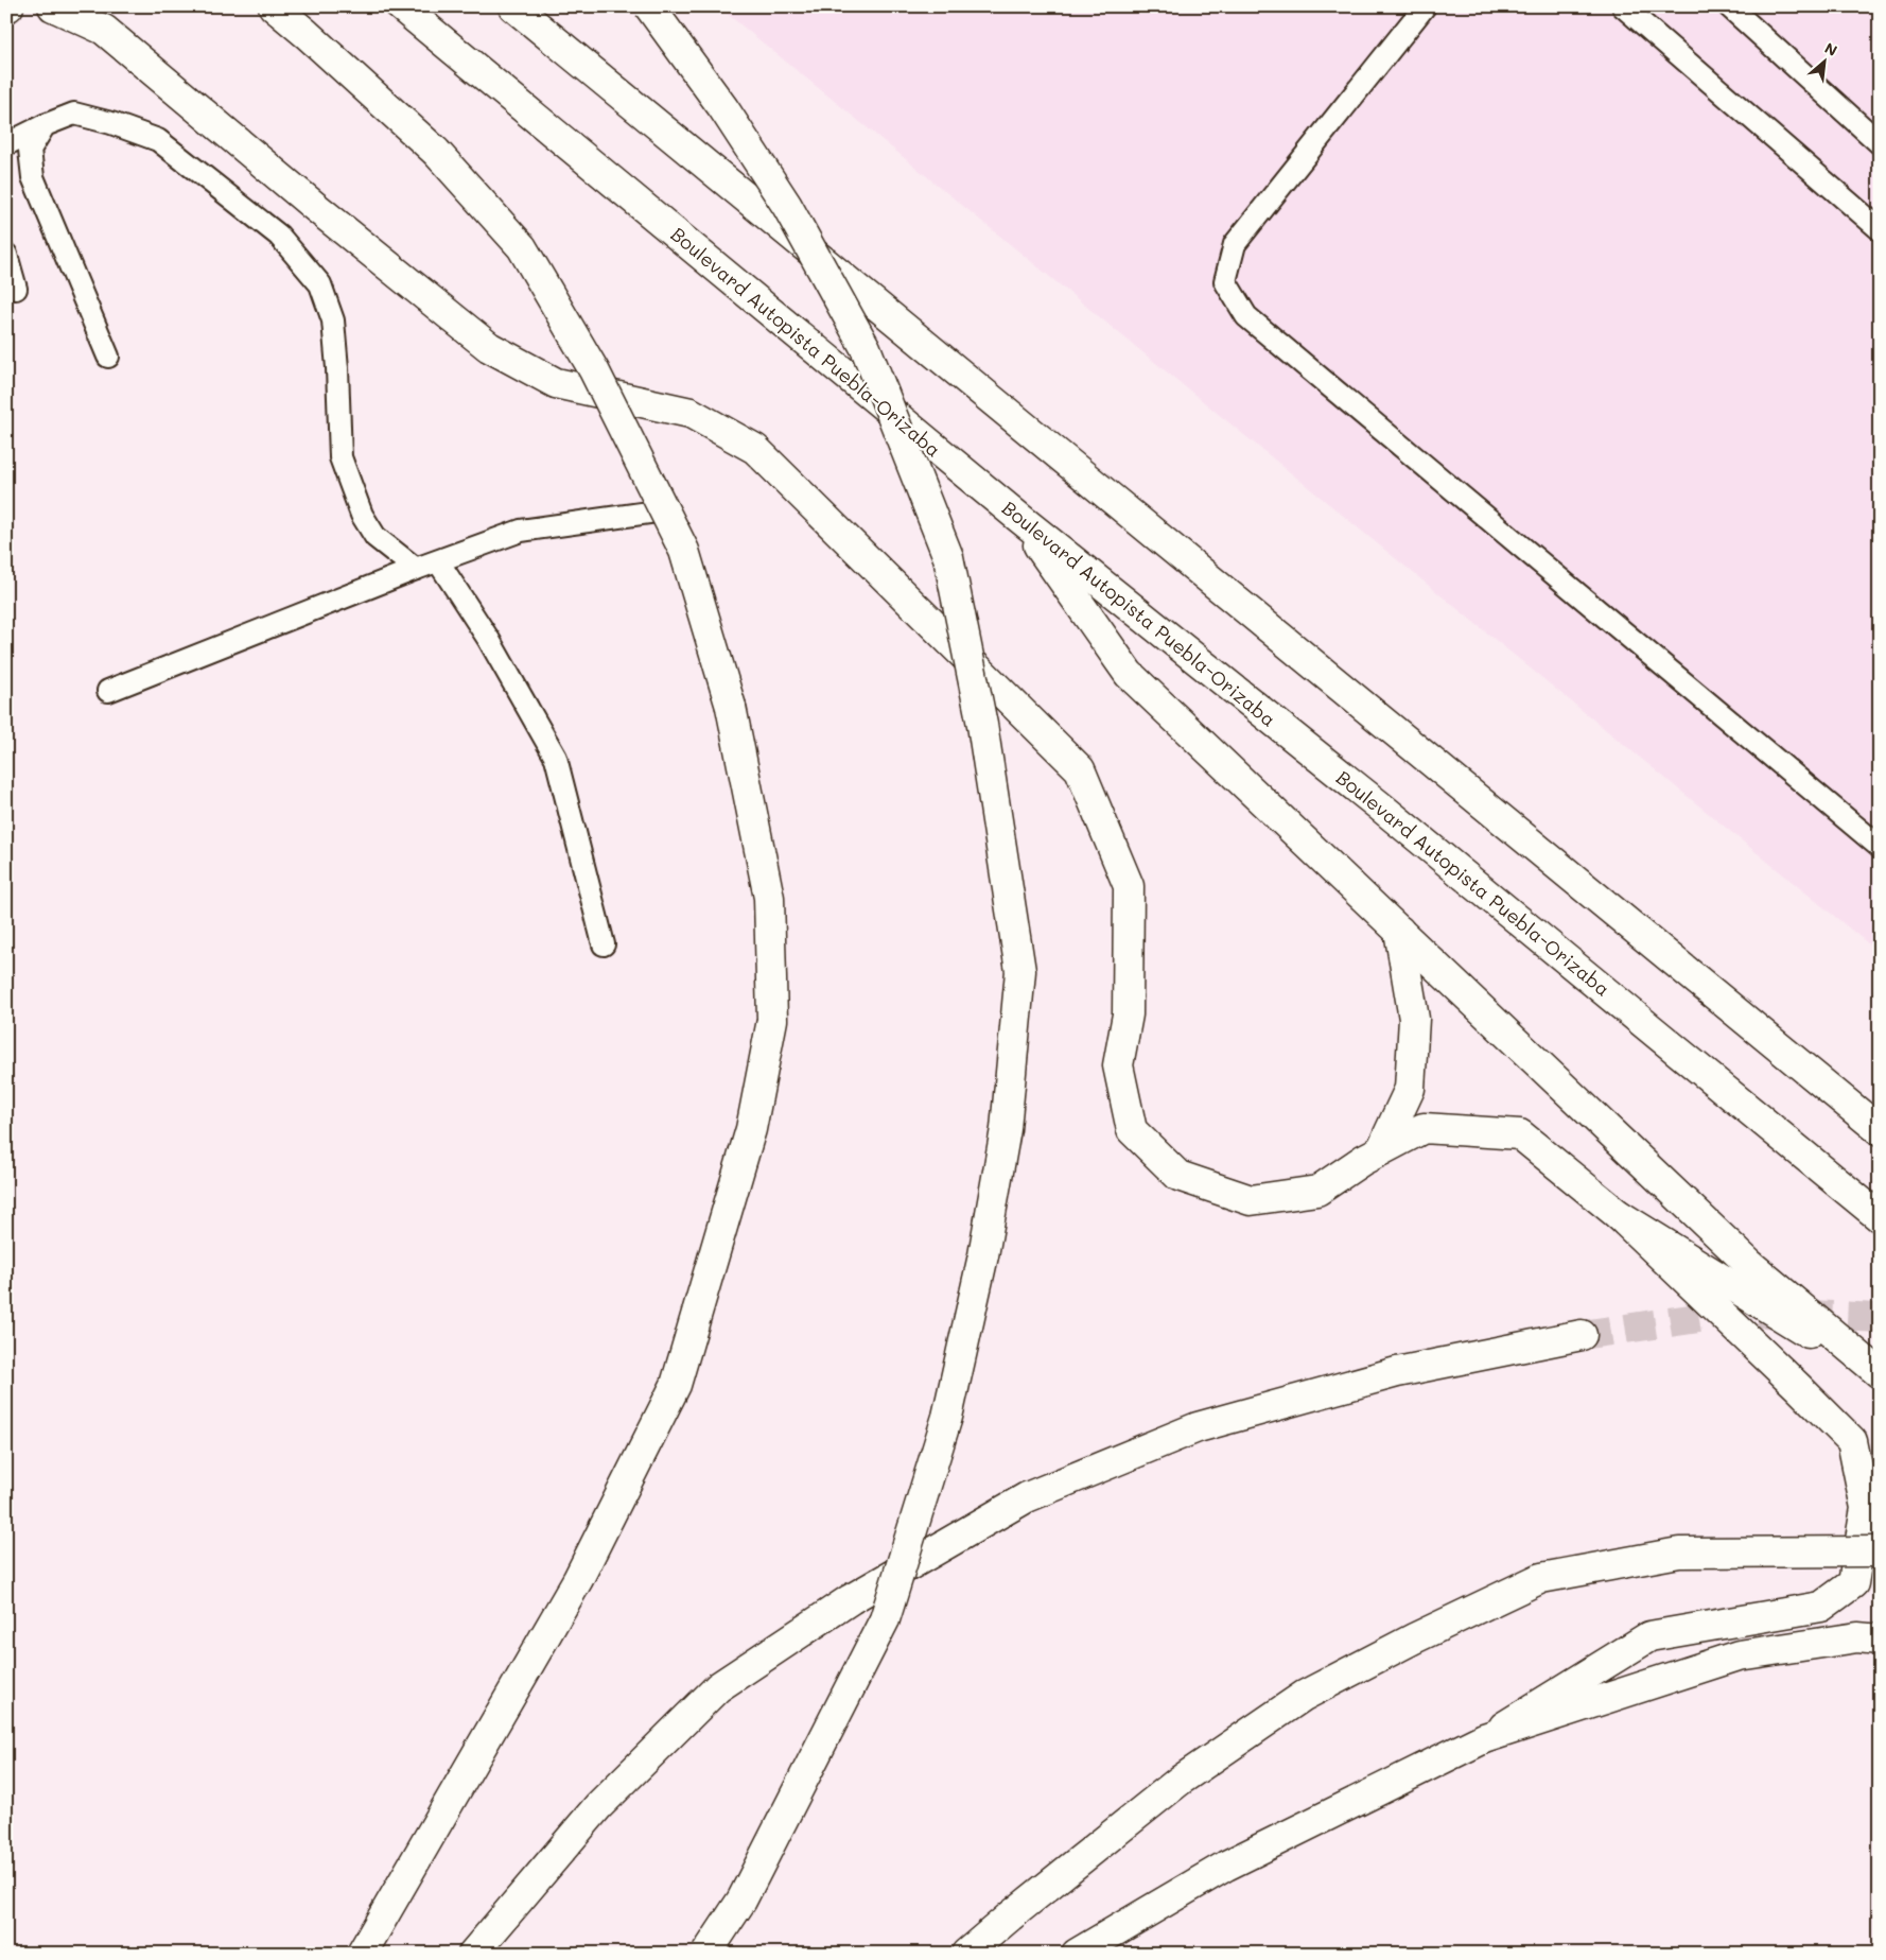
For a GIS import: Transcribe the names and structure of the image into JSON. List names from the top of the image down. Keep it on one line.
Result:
{"streets":{"main road":["Boulevard Autopista Puebla-Orizaba"]},"north":"top right"}
